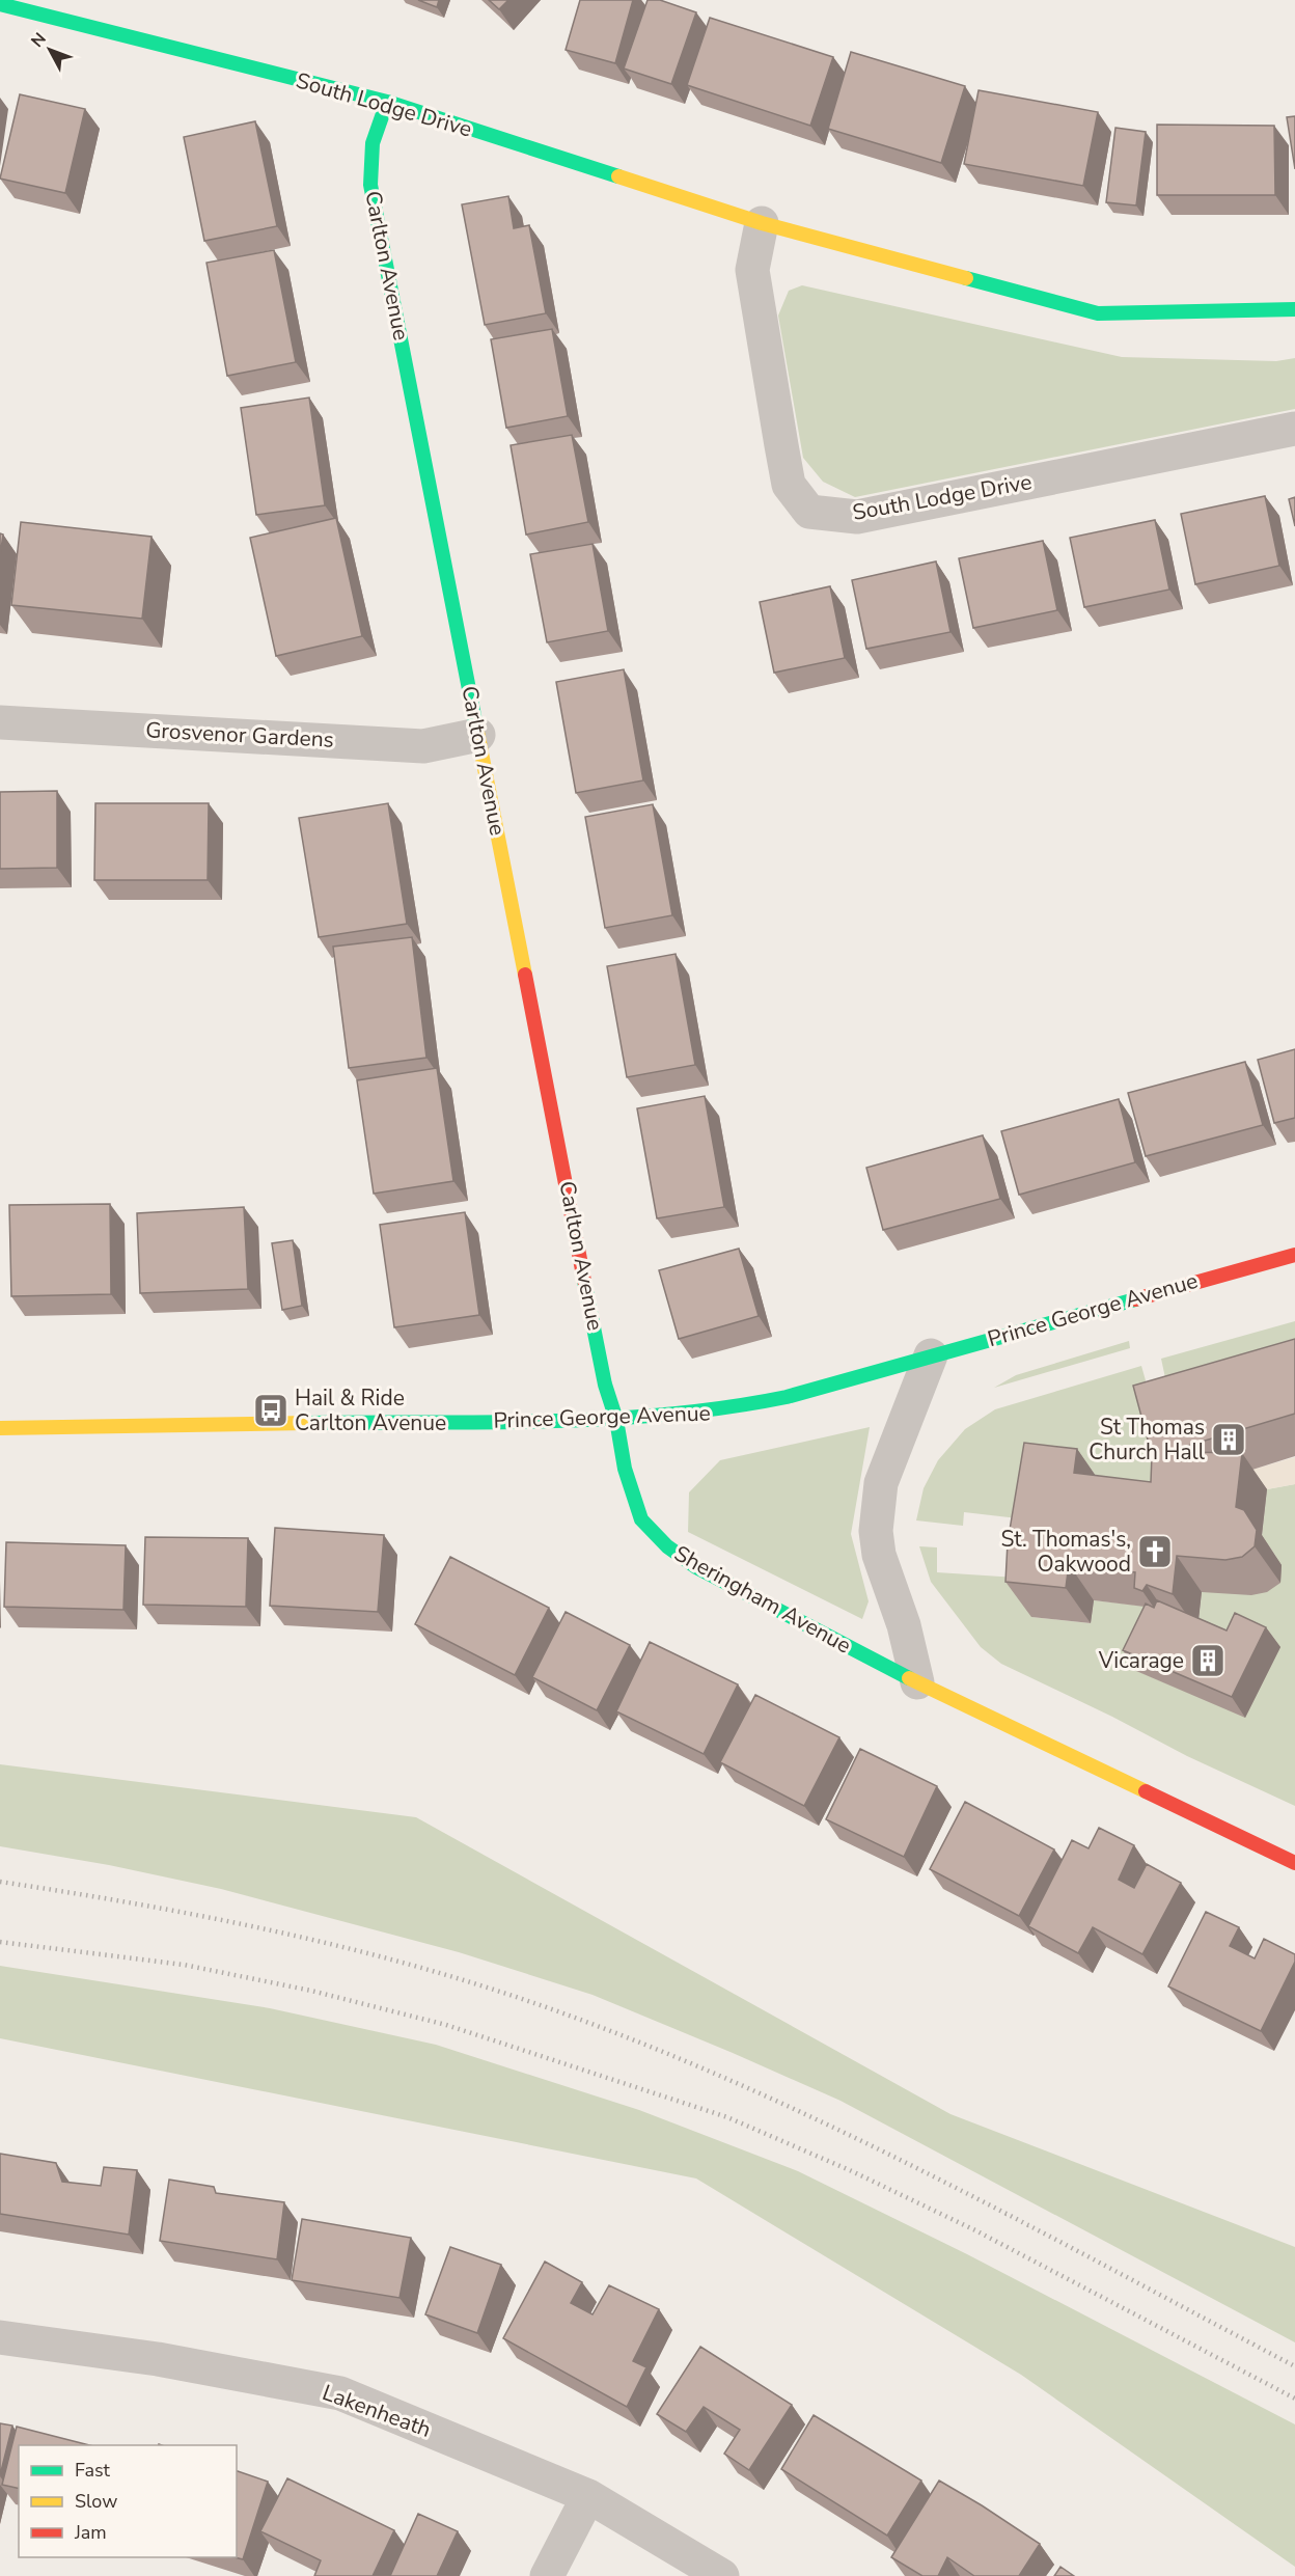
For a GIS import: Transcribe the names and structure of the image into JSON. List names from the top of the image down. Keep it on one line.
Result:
{"streets":{"street":["South Lodge Drive","Carlton Avenue","Grosvenor Gardens","Prince George Avenue","Sheringham Avenue","Lakenheath"]},"crossings":[["South Lodge Drive","Carlton Avenue"],["Carlton Avenue","Grosvenor Gardens"],["Carlton Avenue","Prince George Avenue"],["Carlton Avenue","Sheringham Avenue"],["Prince George Avenue","Sheringham Avenue"]],"places":{"bus stop":["Hail & Ride Carlton Avenue"],"building":["St Thomas Church Hall","Vicarage"],"church":["St. Thomas's, Oakwood"]},"legend":["Fast","Slow","Jam"],"north":"top left"}
